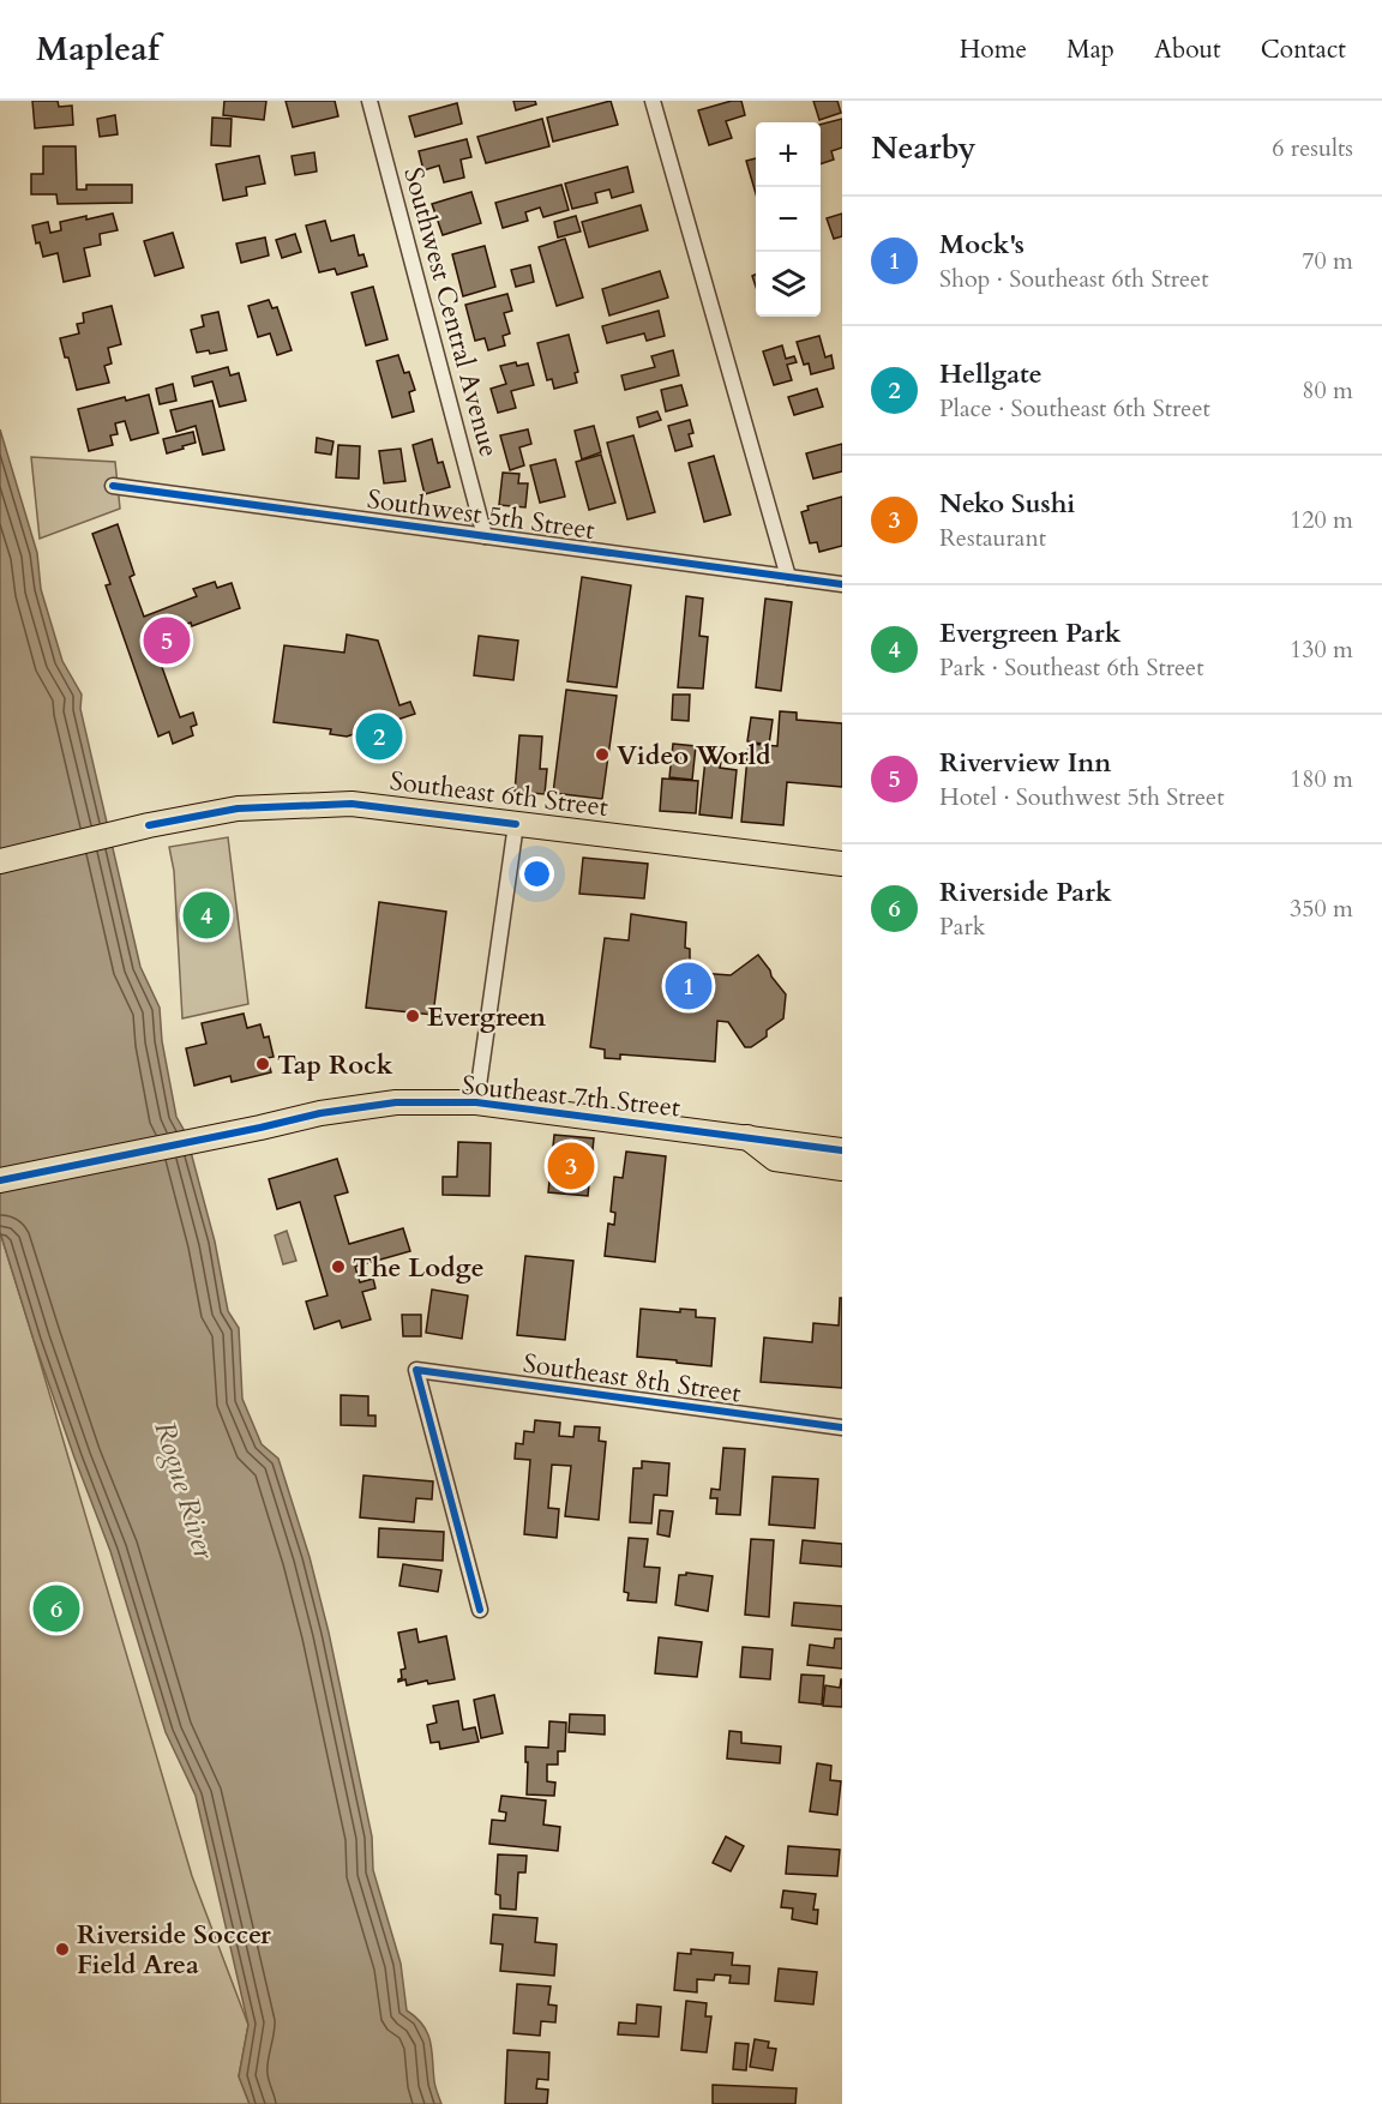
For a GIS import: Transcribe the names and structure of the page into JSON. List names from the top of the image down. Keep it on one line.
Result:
{"streets":{"highway":["Southeast 6th Street","Southeast 7th Street"],"street":["Southwest Central Avenue","Southwest 5th Street","Southeast 8th Street"]},"crossings":[["Southwest Central Avenue","Southwest 5th Street"]],"water":["Rogue River"],"places":["Video World","Evergreen","Tap Rock","The Lodge","Riverside Soccer Field Area"],"page":{"header":"Mapleaf","nav":["Home","Map","About","Contact"],"heading":["Nearby","6 results"],"map_buttons":["+","−"],"list":[{"mark":"1","name":"Mock's","note":"Shop · Southeast 6th Street","value":"70 m"},{"mark":"2","name":"Hellgate","note":"Place · Southeast 6th Street","value":"80 m"},{"mark":"3","name":"Neko Sushi","note":"Restaurant","value":"120 m"},{"mark":"4","name":"Evergreen Park","note":"Park · Southeast 6th Street","value":"130 m"},{"mark":"5","name":"Riverview Inn","note":"Hotel · Southwest 5th Street","value":"180 m"},{"mark":"6","name":"Riverside Park","note":"Park","value":"350 m"}],"pins":["5","2","4","1","3","6"]}}
